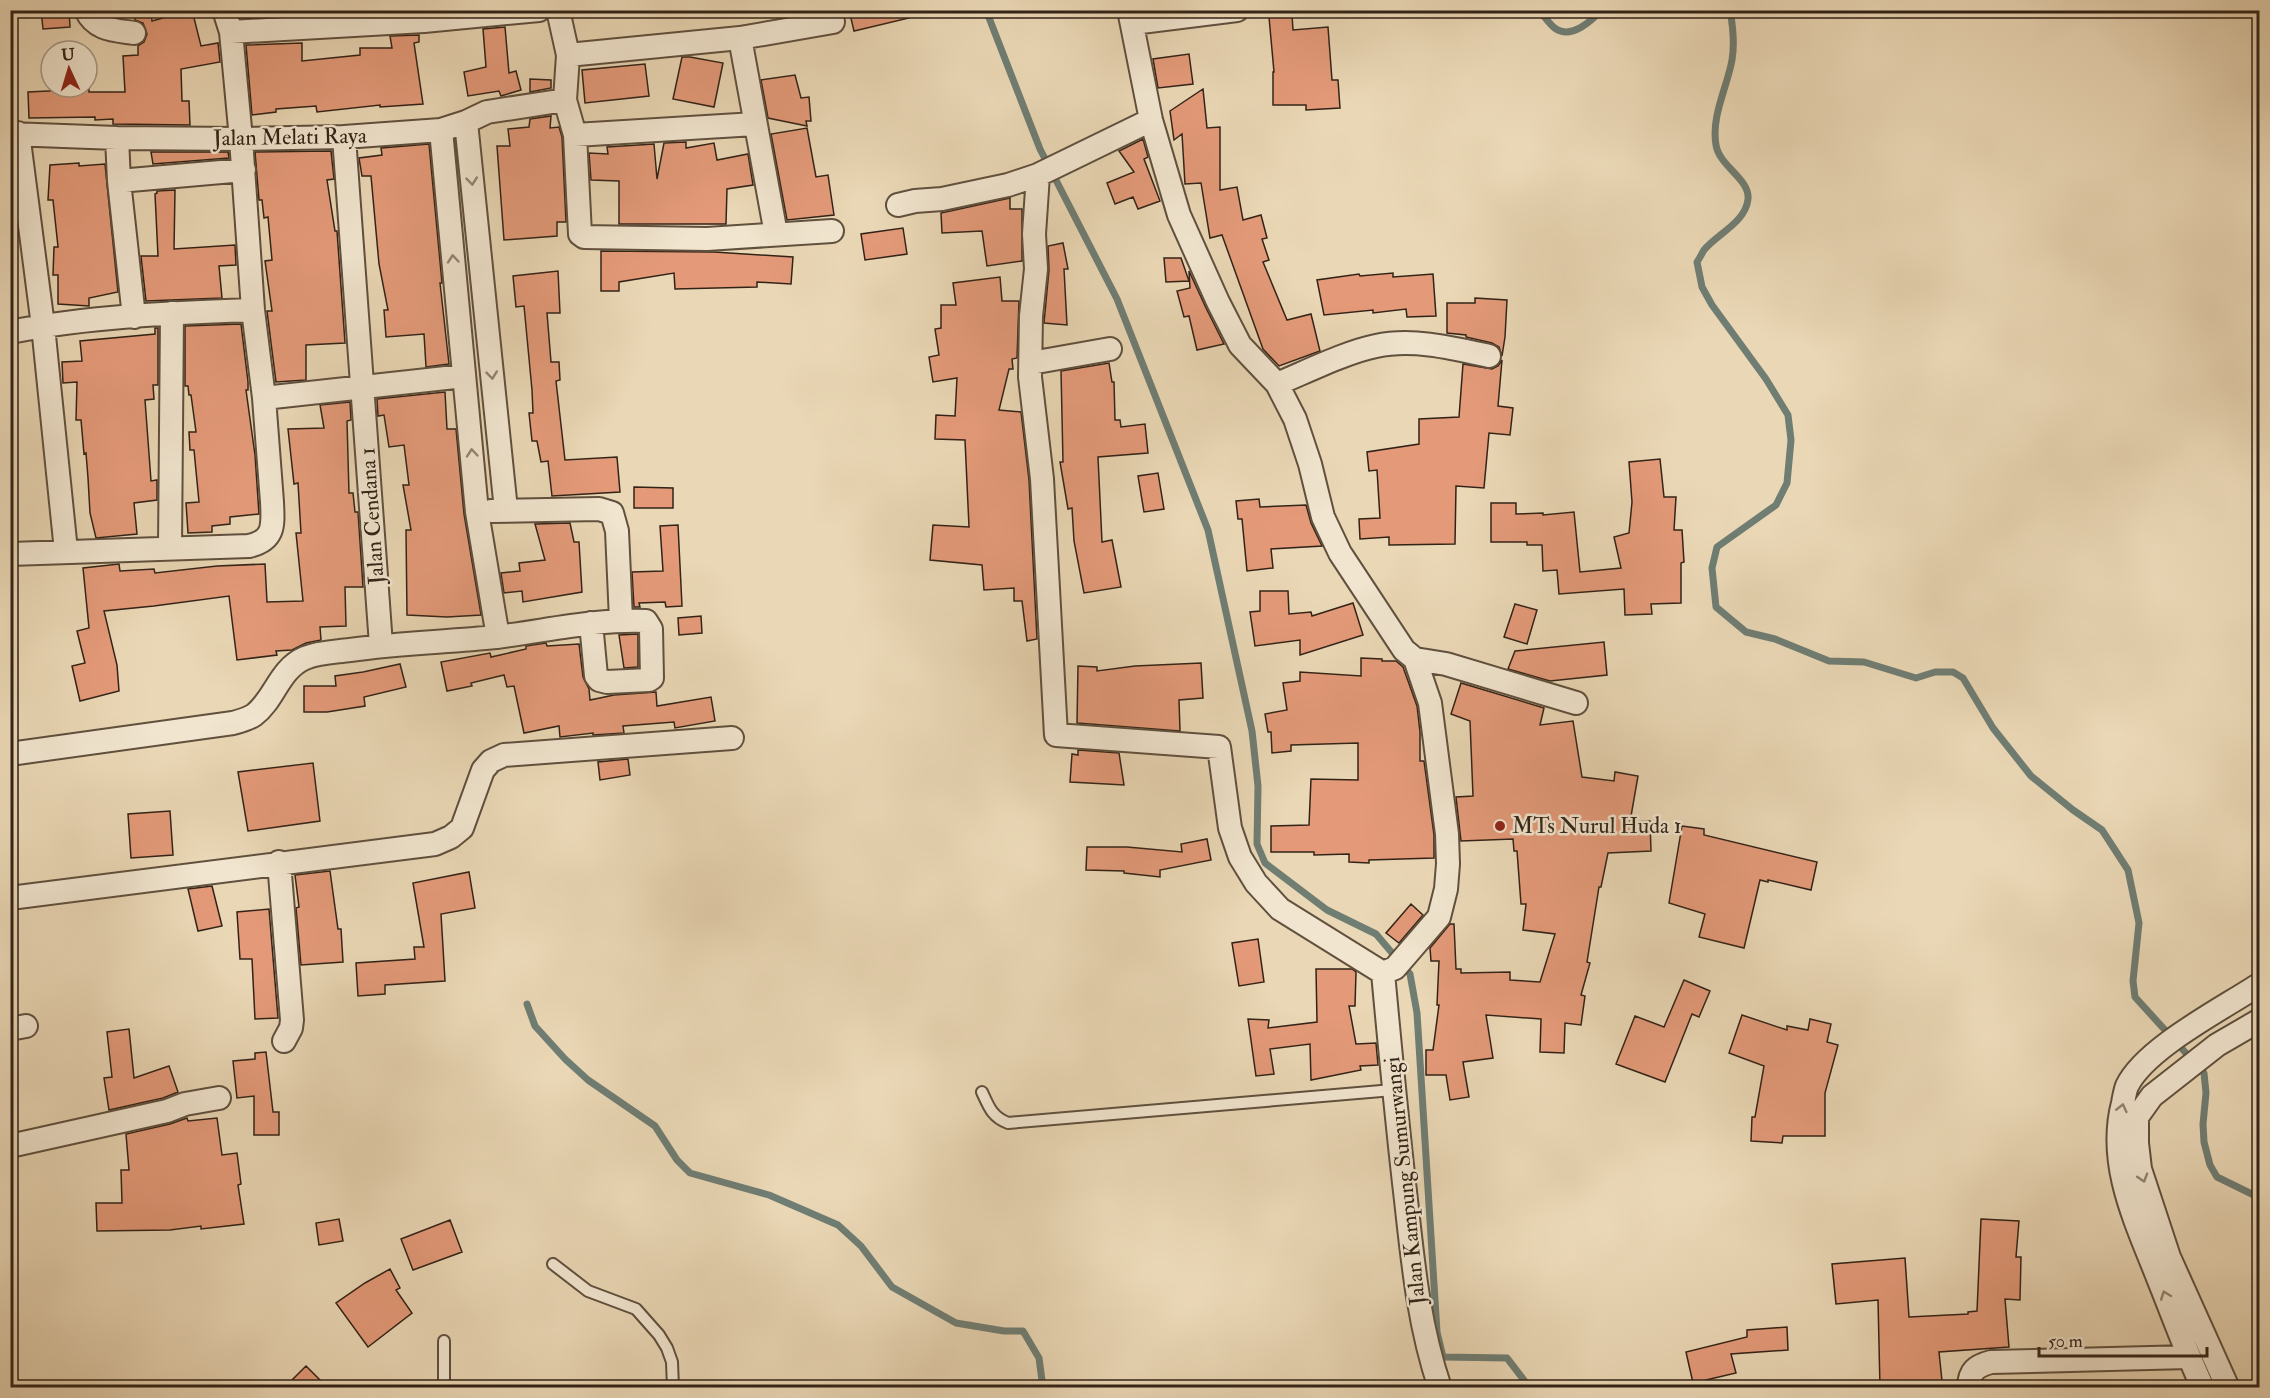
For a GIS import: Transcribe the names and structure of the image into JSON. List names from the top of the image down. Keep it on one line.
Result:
{"streets":{"street":["Jalan Melati Raya","Jalan Cendana 1","Jalan Kampung Sumurwangi"]},"crossings":[["Jalan Melati Raya","Jalan Cendana 1"]],"places":["MTs Nurul Huda 1"],"scale_bar":"50 m","north":"top"}
